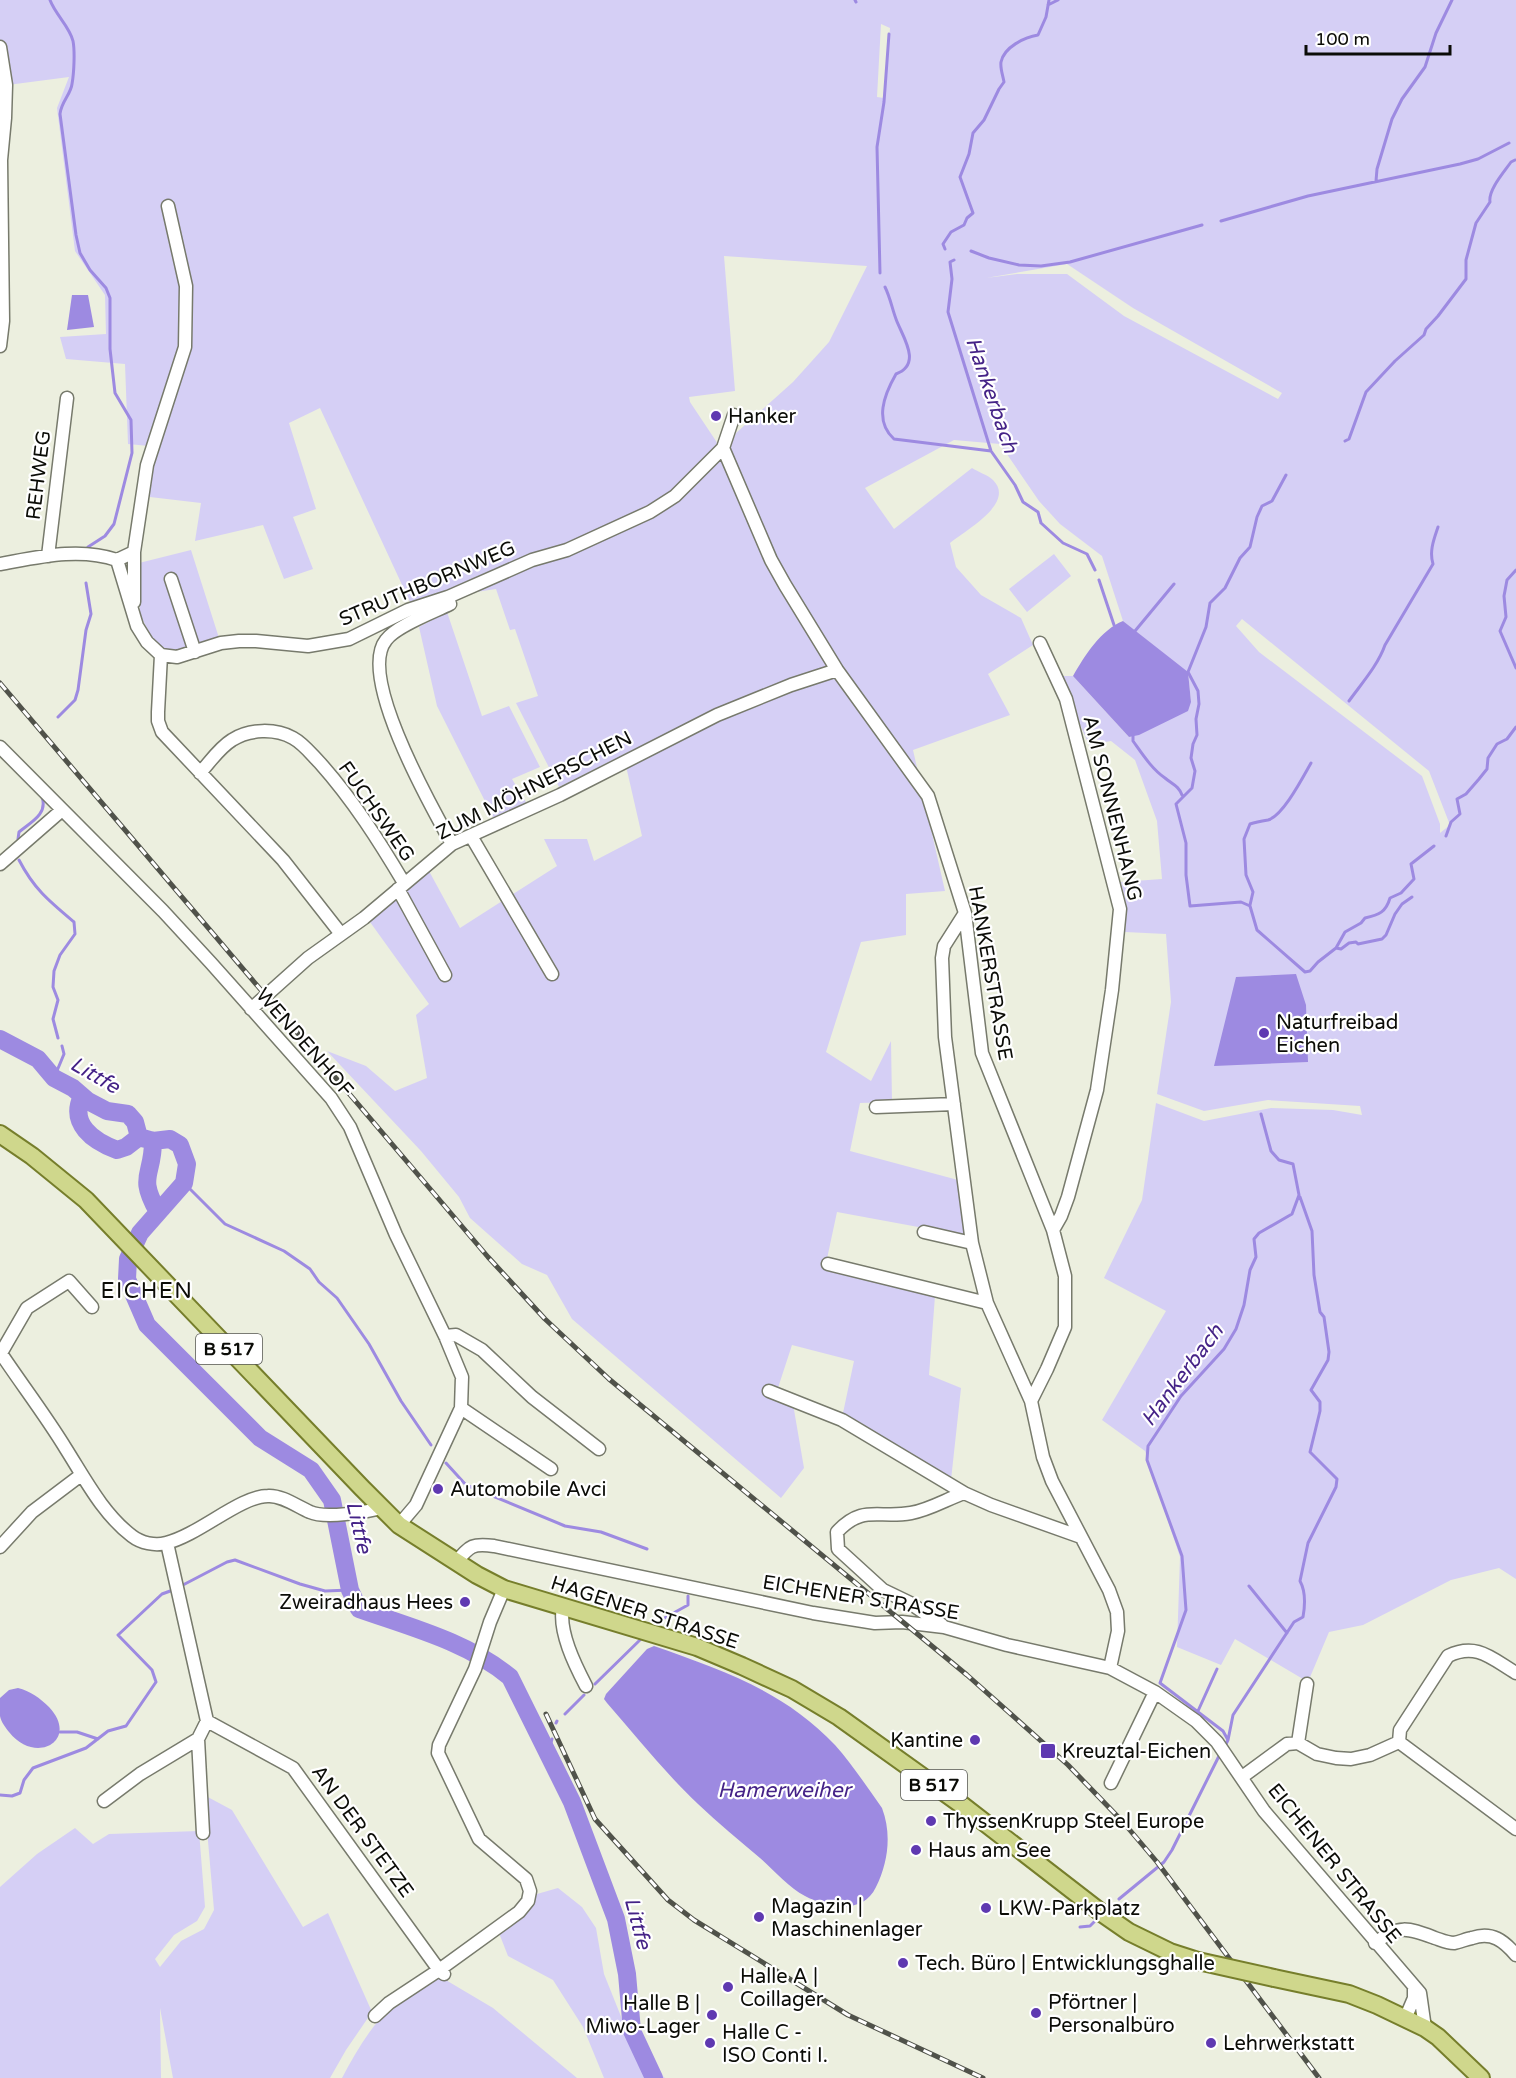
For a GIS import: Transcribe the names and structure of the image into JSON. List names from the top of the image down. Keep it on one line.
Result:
{"streets":{"main road":["B 517","HAGENER STRASSE"],"street":["REHWEG","STRUTHBORNWEG","ZUM MÖHNERSCHEN","AM SONNENHANG","FUCHSWEG","HANKERSTRASSE","WENDENHOF","EICHENER STRASSE","AN DER STETZE"]},"crossings":[["STRUTHBORNWEG","HANKERSTRASSE"],["ZUM MÖHNERSCHEN","FUCHSWEG"],["ZUM MÖHNERSCHEN","HANKERSTRASSE"],["ZUM MÖHNERSCHEN","WENDENHOF"],["AM SONNENHANG","HANKERSTRASSE"],["WENDENHOF","HAGENER STRASSE"],["EICHENER STRASSE","HAGENER STRASSE"]],"districts":["EICHEN"],"water":["Hankerbach","Littfe","Hamerweiher"],"places":{"other":["Hanker","Naturfreibad Eichen","Automobile Avci","Zweiradhaus Hees","Kantine","ThyssenKrupp Steel Europe","Haus am See","LKW-Parkplatz","Magazin | Maschinenlager","Tech. Büro | Entwicklungsghalle","Halle A | Coillager","Pförtner | Personalbüro","Halle B | Miwo-Lager","Halle C - ISO Conti I.","Lehrwerkstatt"],"transit":["Kreuztal-Eichen"]},"scale_bar":"100 m"}
